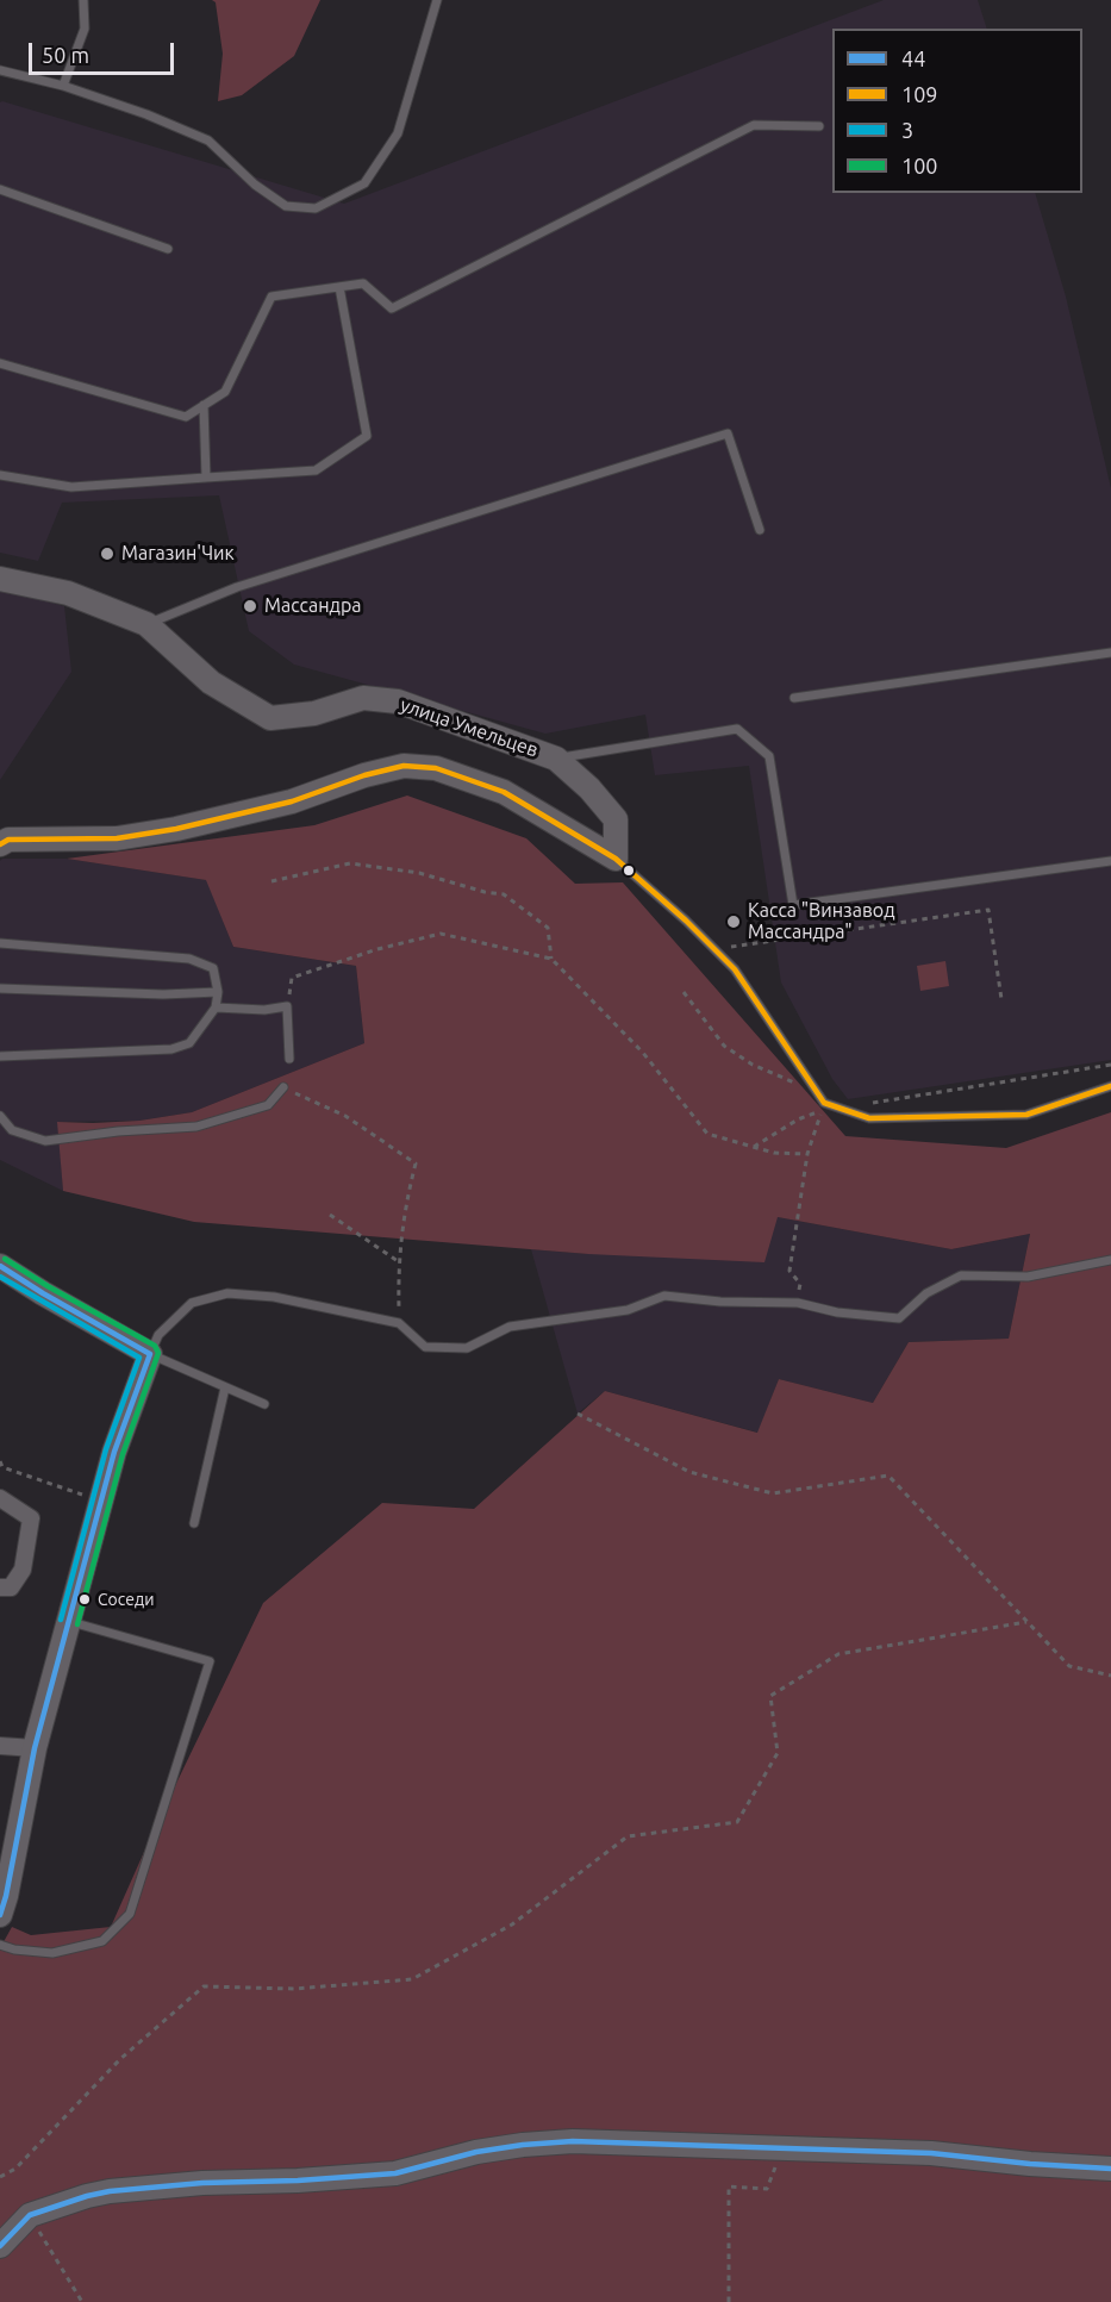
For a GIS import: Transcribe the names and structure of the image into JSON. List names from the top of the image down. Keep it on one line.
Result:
{"streets":{"main road":["улица Умельцев"]},"places":["Магазин'Чик","Массандра","Касса \"Винзавод Массандра\"","Соседи"],"lines":["transit line 109","transit line 100","transit line 44","transit line 3"],"legend":["44","109","3","100"],"scale_bar":"50 m"}
